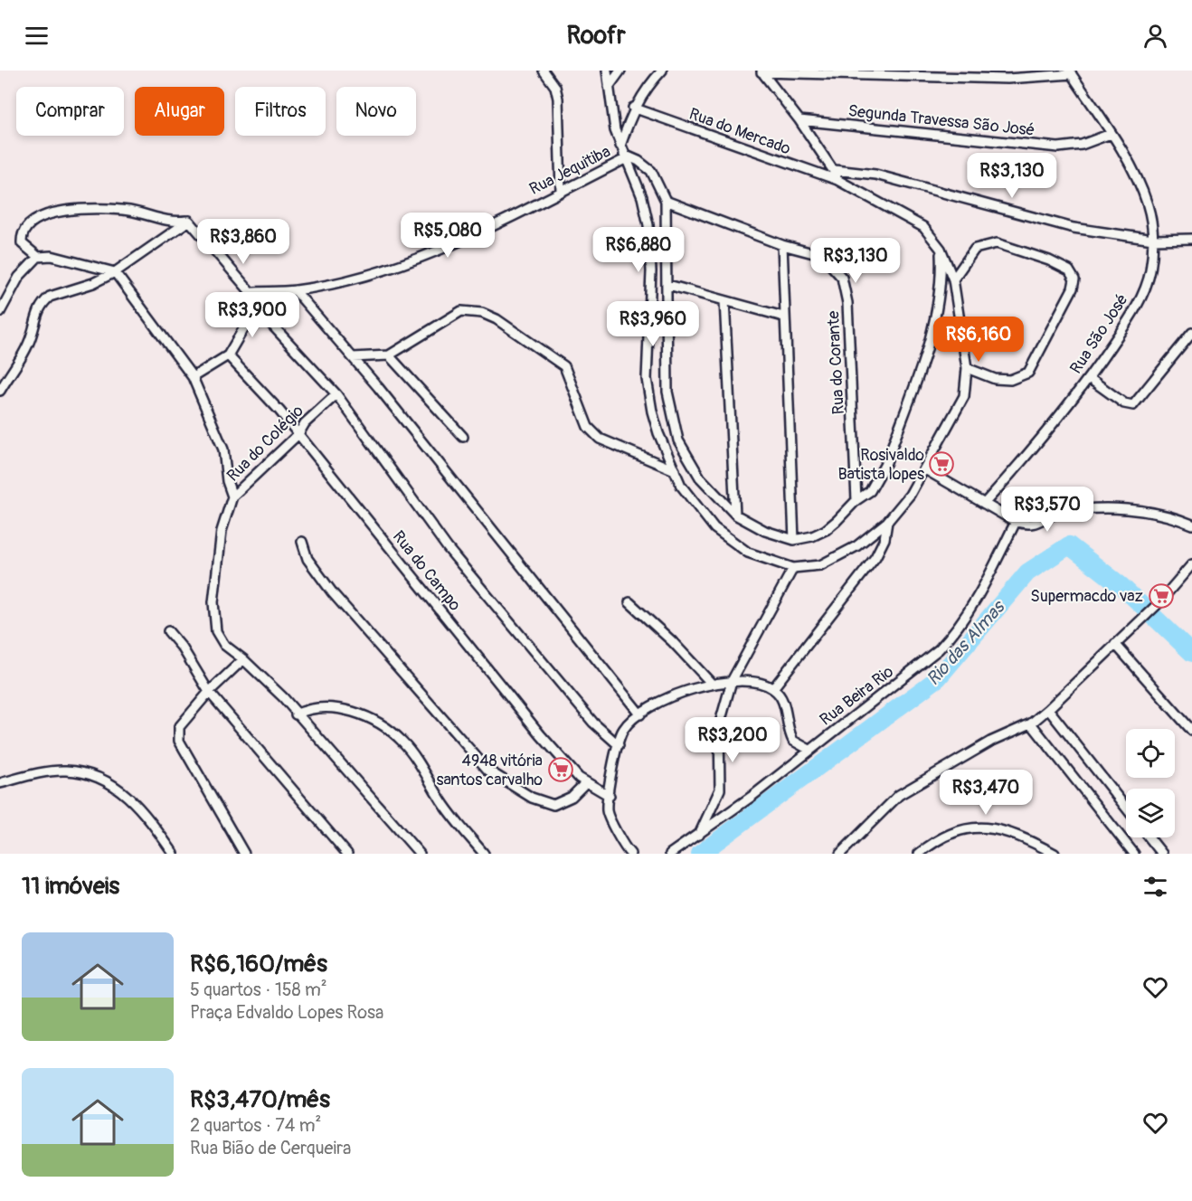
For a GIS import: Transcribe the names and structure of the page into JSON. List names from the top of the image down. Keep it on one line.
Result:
{"streets":{"street":["Segunda Travessa São José","Rua do Mercado","Rua Jequitiba","Rua São José","Rua do Corante","Rua do Colégio","Rua do Campo","Rua Beira Rio"]},"crossings":[["Segunda Travessa São José","Rua São José"],["Rua do Mercado","Rua Jequitiba"],["Rua do Colégio","Rua do Campo"]],"water":["Rio das Almas"],"places":{"supermarket":["Rosivaldo Batista lopes","Supermacdo vaz","4948 vitória santos carvalho"]},"page":{"header":"Roofr","chip":["Comprar","Alugar","Filtros","Novo"],"price":["R$3,130","R$5,080","R$3,860","R$6,880","R$3,130","R$3,900","R$3,960","R$6,160","R$3,570","R$3,200","R$3,470"],"heading":"11 imóveis","list":[{"name":"R$6,160/mês","note":"5 quartos · 158 m² · Praça Edvaldo Lopes Rosa"},{"name":"R$3,470/mês","note":"2 quartos · 74 m² · Rua Bião de Cerqueira"}]}}
